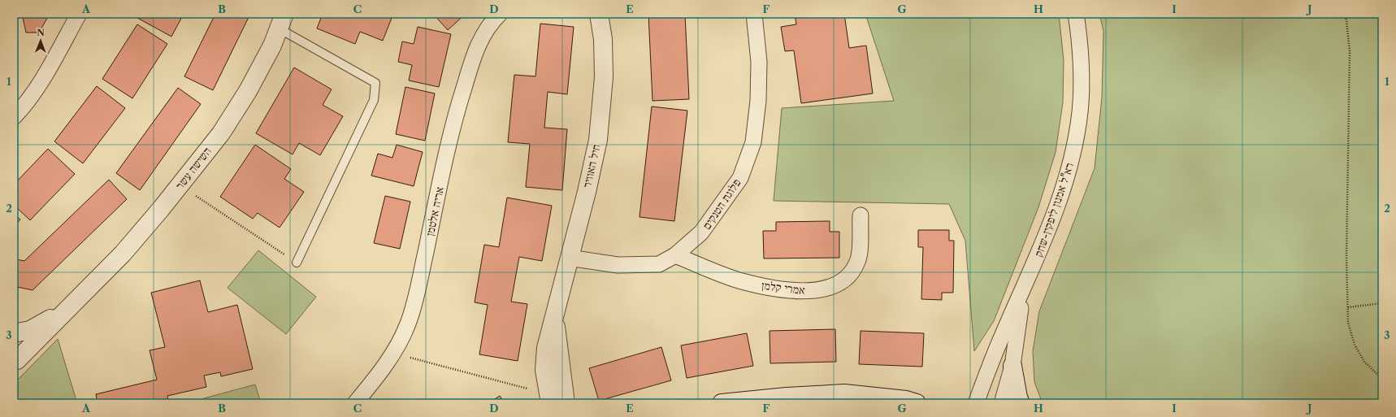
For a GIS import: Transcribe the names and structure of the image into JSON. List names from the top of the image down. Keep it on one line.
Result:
{"streets":{"street":["חיל האוויר","השישה עשר","פלוגת הטנקים","רא\"ל אמנון ליפקין-שחק","אריה אלטמן","אמרי קלמן"]},"crossings":[["חיל האוויר","פלוגת הטנקים"],["פלוגת הטנקים","אמרי קלמן"]],"north":"top","grid":{"columns":["A","B","C","D","E","F","G","H","I","J"],"rows":["1","2","3"]}}
